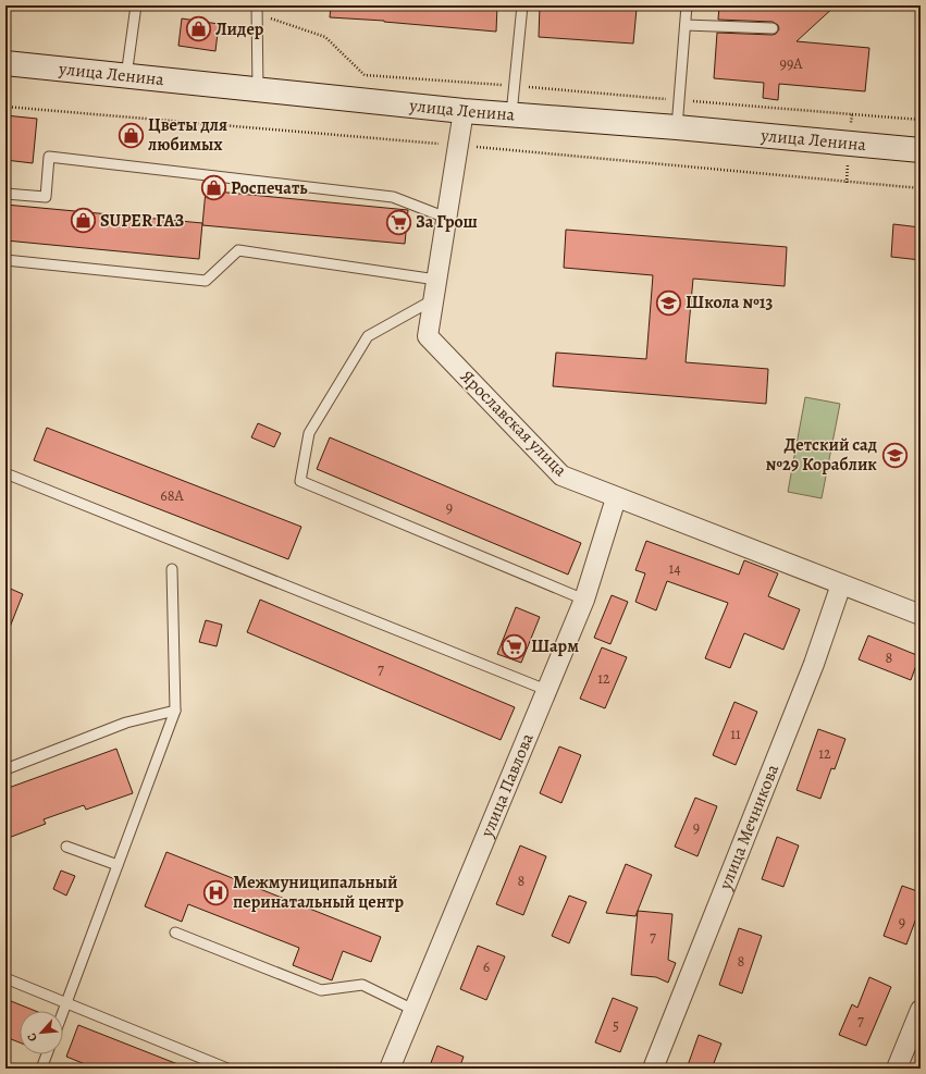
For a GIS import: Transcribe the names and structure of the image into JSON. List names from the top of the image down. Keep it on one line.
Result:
{"streets":{"street":["улица Ленина","Ярославская улица","улица Павлова","улица Мечникова"]},"crossings":[["улица Ленина","Ярославская улица"],["Ярославская улица","улица Павлова"],["Ярославская улица","улица Мечникова"]],"places":{"shop":["Лидер","Цветы для любимых","Роспечать","SUPER ГАЗ"],"supermarket":["За Грош","Шарм"],"school or university":["Школа №13","Детский сад №29 Кораблик"],"hospital":["Межмуниципальный перинатальный центр"]},"house_numbers":["99А","68А","9","14","8","7","12","11","12","9","8","9","7","8","6","7","5"],"north":"bottom left"}
